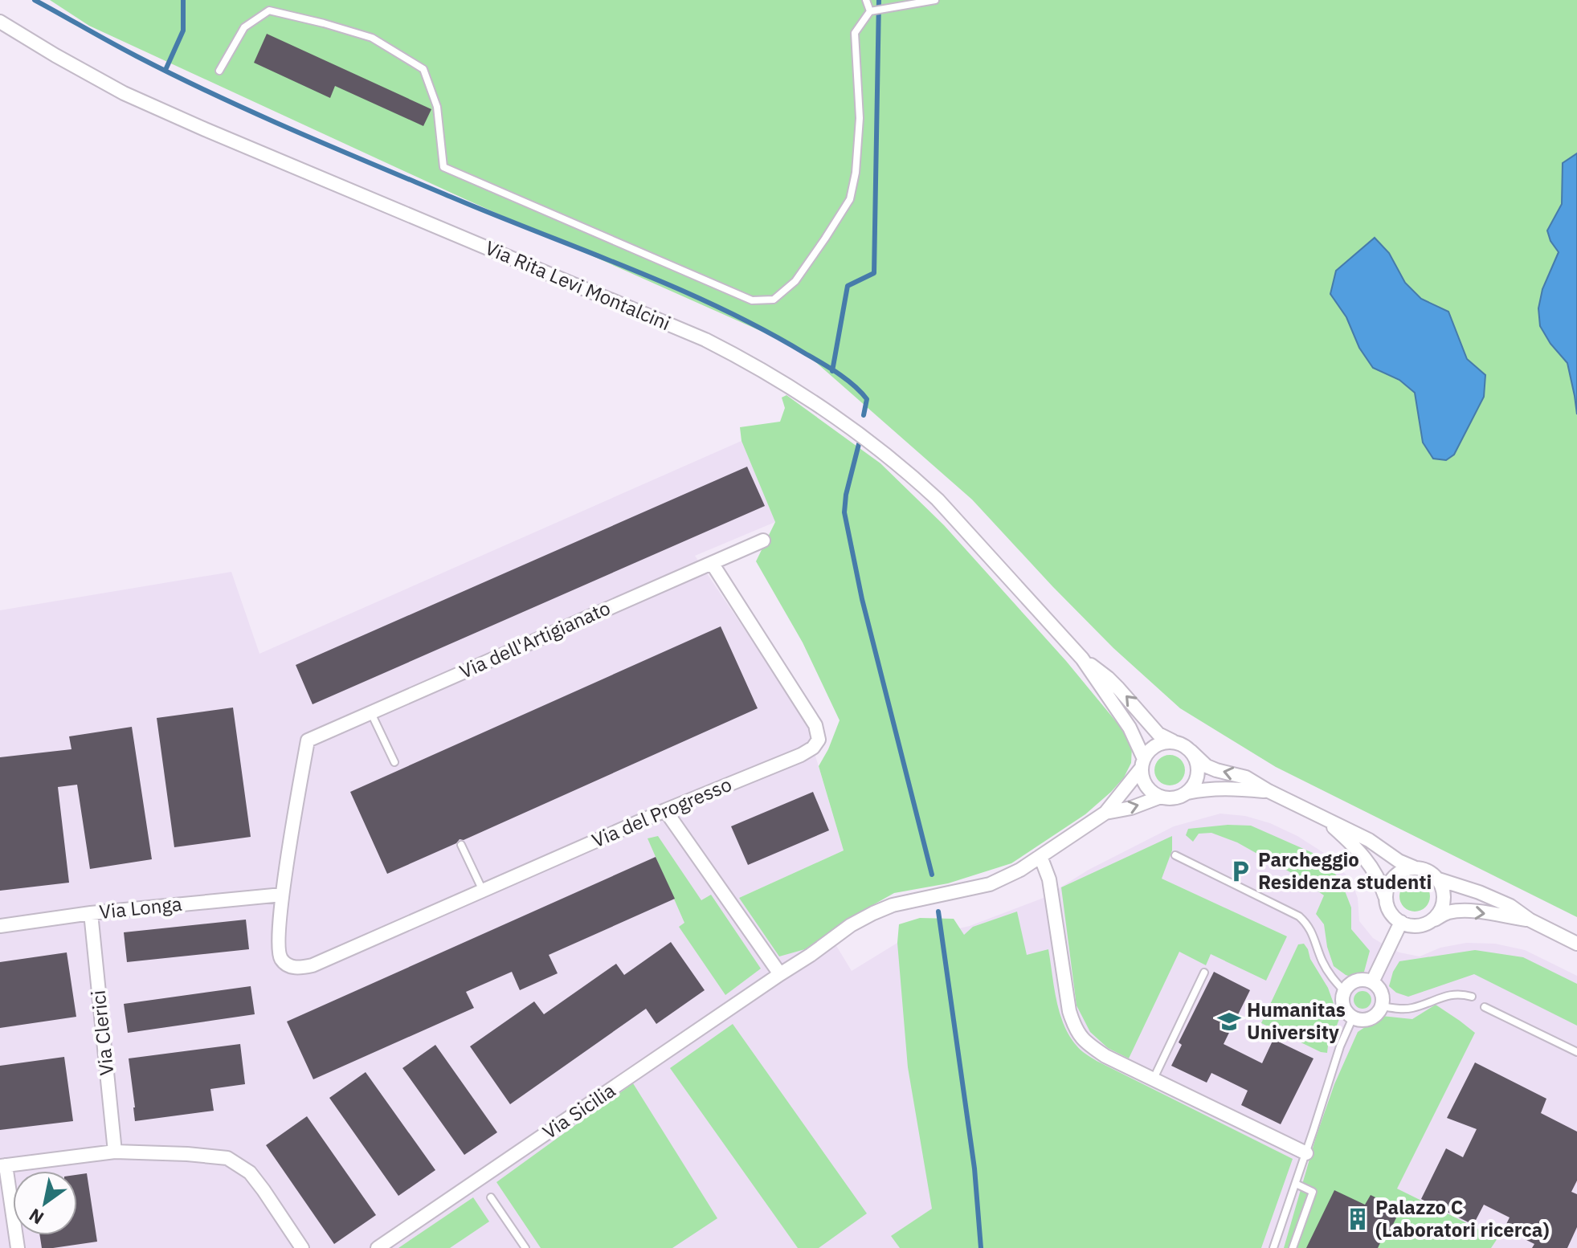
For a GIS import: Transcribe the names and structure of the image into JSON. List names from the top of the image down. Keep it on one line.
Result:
{"streets":{"street":["Via Rita Levi Montalcini","Via dell'Artigianato","Via del Progresso","Via Longa","Via Clerici","Via Sicilia"]},"crossings":[["Via dell'Artigianato","Via del Progresso"],["Via dell'Artigianato","Via Longa"],["Via del Progresso","Via Longa"],["Via Longa","Via Clerici"]],"places":{"parking":["Parcheggio Residenza studenti"],"school or university":["Humanitas University"],"building":["Palazzo C (Laboratori ricerca)"]},"north":"bottom left"}
